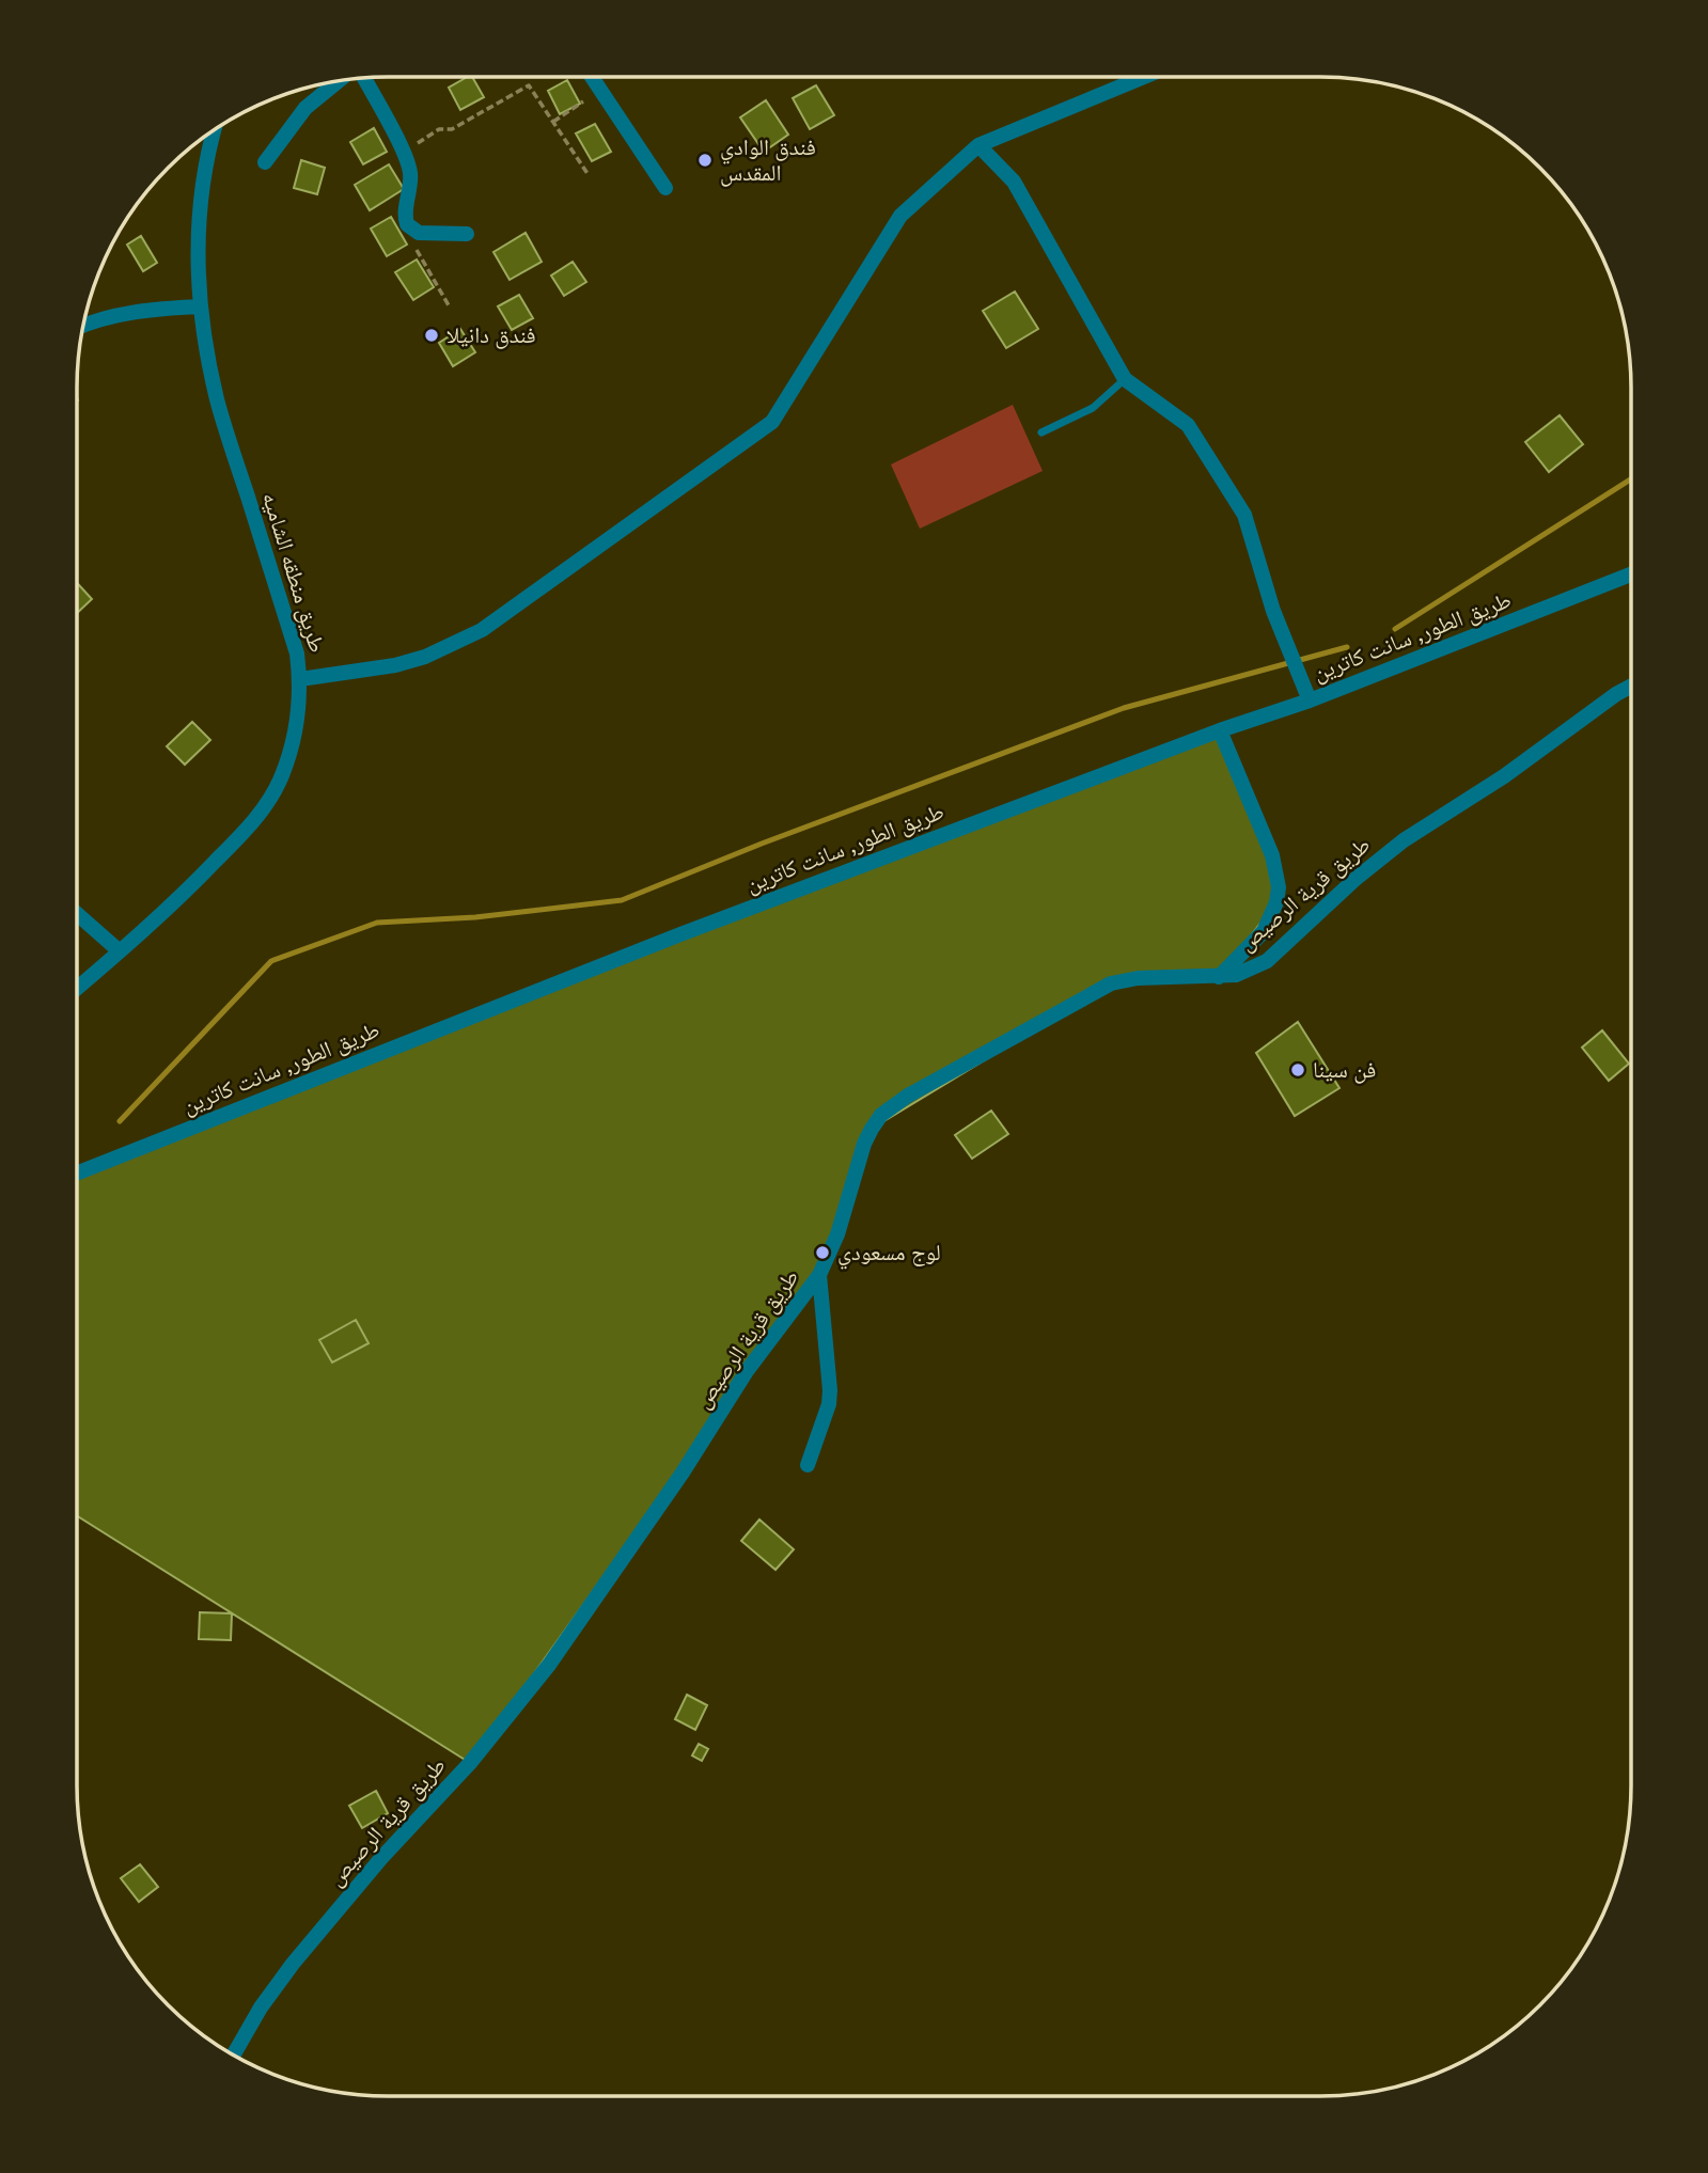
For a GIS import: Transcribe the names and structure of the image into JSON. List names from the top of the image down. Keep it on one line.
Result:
{"streets":{"street":["طريق منطقه الشاميه","طريق الطور, سانت كاترين","طريق قرية الرصيص"]},"places":["فندق الوادي المقدس","فندق دانيلا","فن سينا","لوج مسعودي"]}
